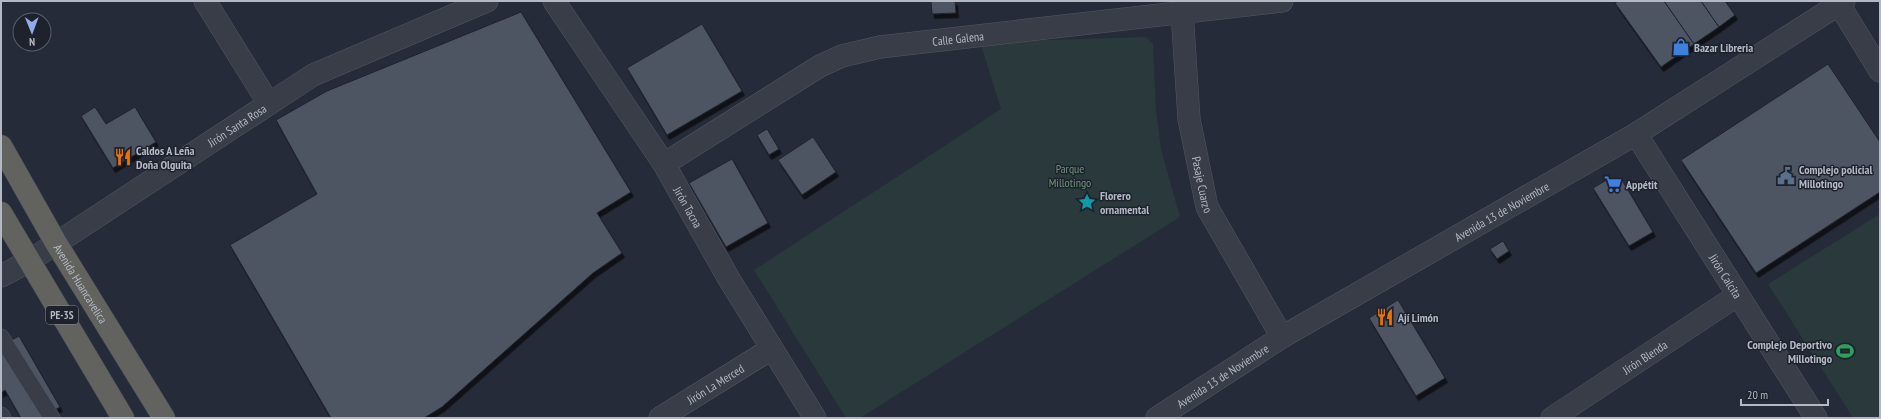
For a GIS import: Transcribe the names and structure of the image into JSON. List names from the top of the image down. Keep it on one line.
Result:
{"streets":{"highway":["Avenida Huancavelica","PE-3S"],"street":["Calle Galena","Jirón Santa Rosa","Pasaje Cuarzo","Jirón Tacna","Avenida 13 de Noviembre","Jirón Calcita","Jirón Blenda","Jirón La Merced"]},"crossings":[["Calle Galena","Pasaje Cuarzo"],["Calle Galena","Jirón Tacna"],["Jirón Santa Rosa","Avenida Huancavelica"],["Jirón Santa Rosa","PE-3S"],["Pasaje Cuarzo","Avenida 13 de Noviembre"],["Jirón Tacna","Jirón La Merced"],["Avenida 13 de Noviembre","Jirón Calcita"],["Jirón Calcita","Jirón Blenda"]],"parks":["Parque Millotingo"],"places":{"shop":["Bazar Libreria"],"restaurant":["Caldos A Leña Doña Olguita","Ají Limón"],"public building":["Complejo policial Millotingo"],"supermarket":["Appétit"],"place":["Florero ornamental"],"sports":["Complejo Deportivo Millotingo"]},"scale_bar":"20 m","north":"bottom"}
